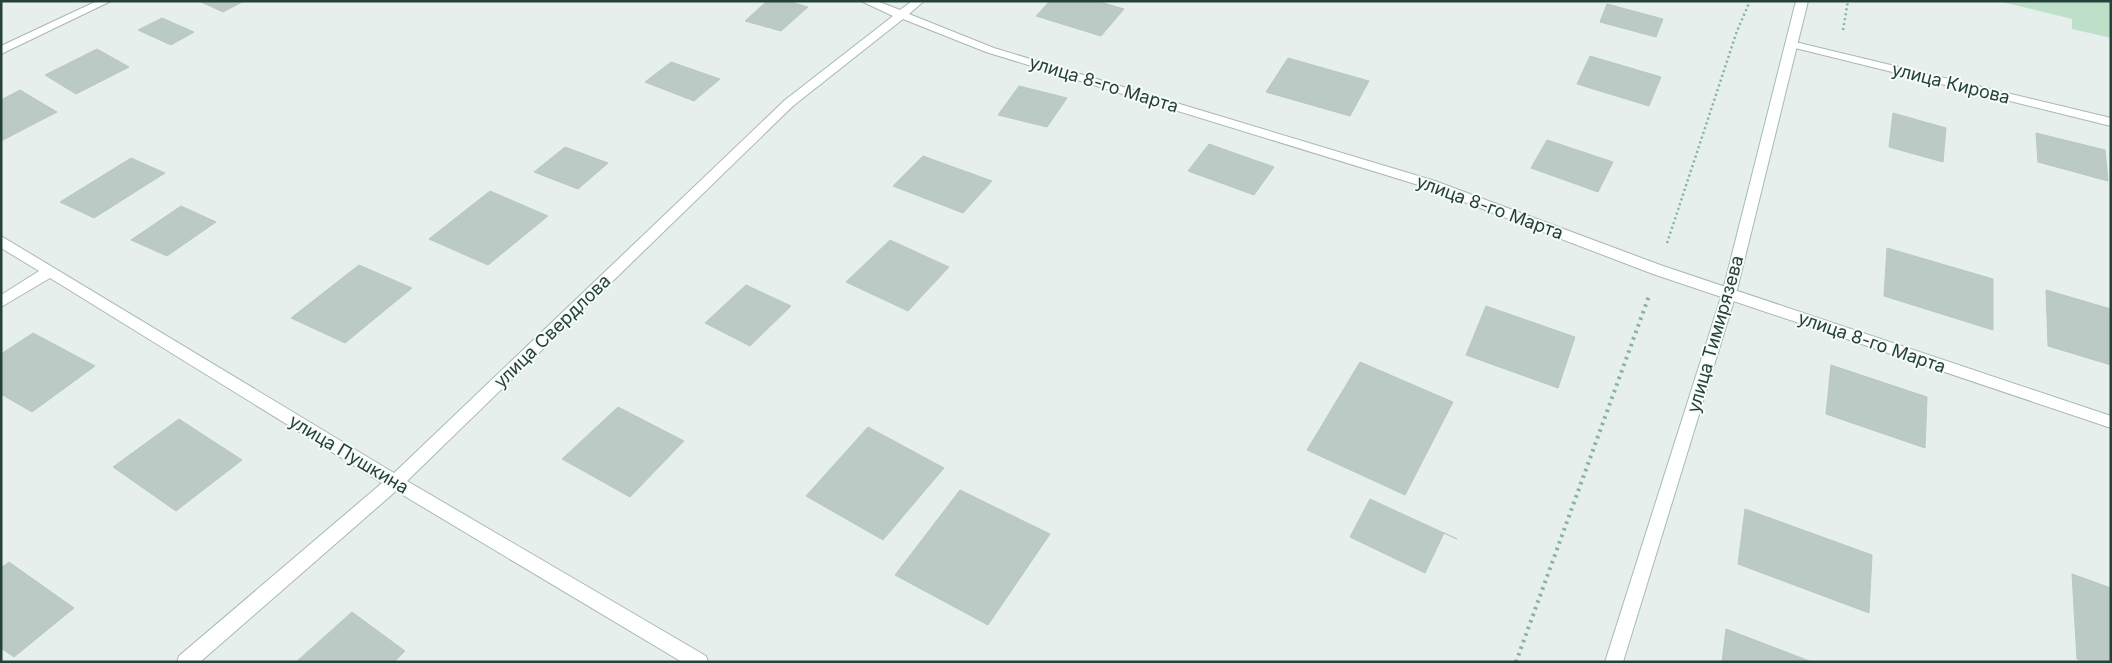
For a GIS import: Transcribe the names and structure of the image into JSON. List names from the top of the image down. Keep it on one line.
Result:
{"streets":{"street":["улица Кирова","улица 8-го Марта","улица Свердлова","улица Тимирязева","улица Пушкина"]},"crossings":[["улица Кирова","улица Тимирязева"],["улица 8-го Марта","улица Свердлова"],["улица 8-го Марта","улица Тимирязева"],["улица Свердлова","улица Пушкина"]]}
